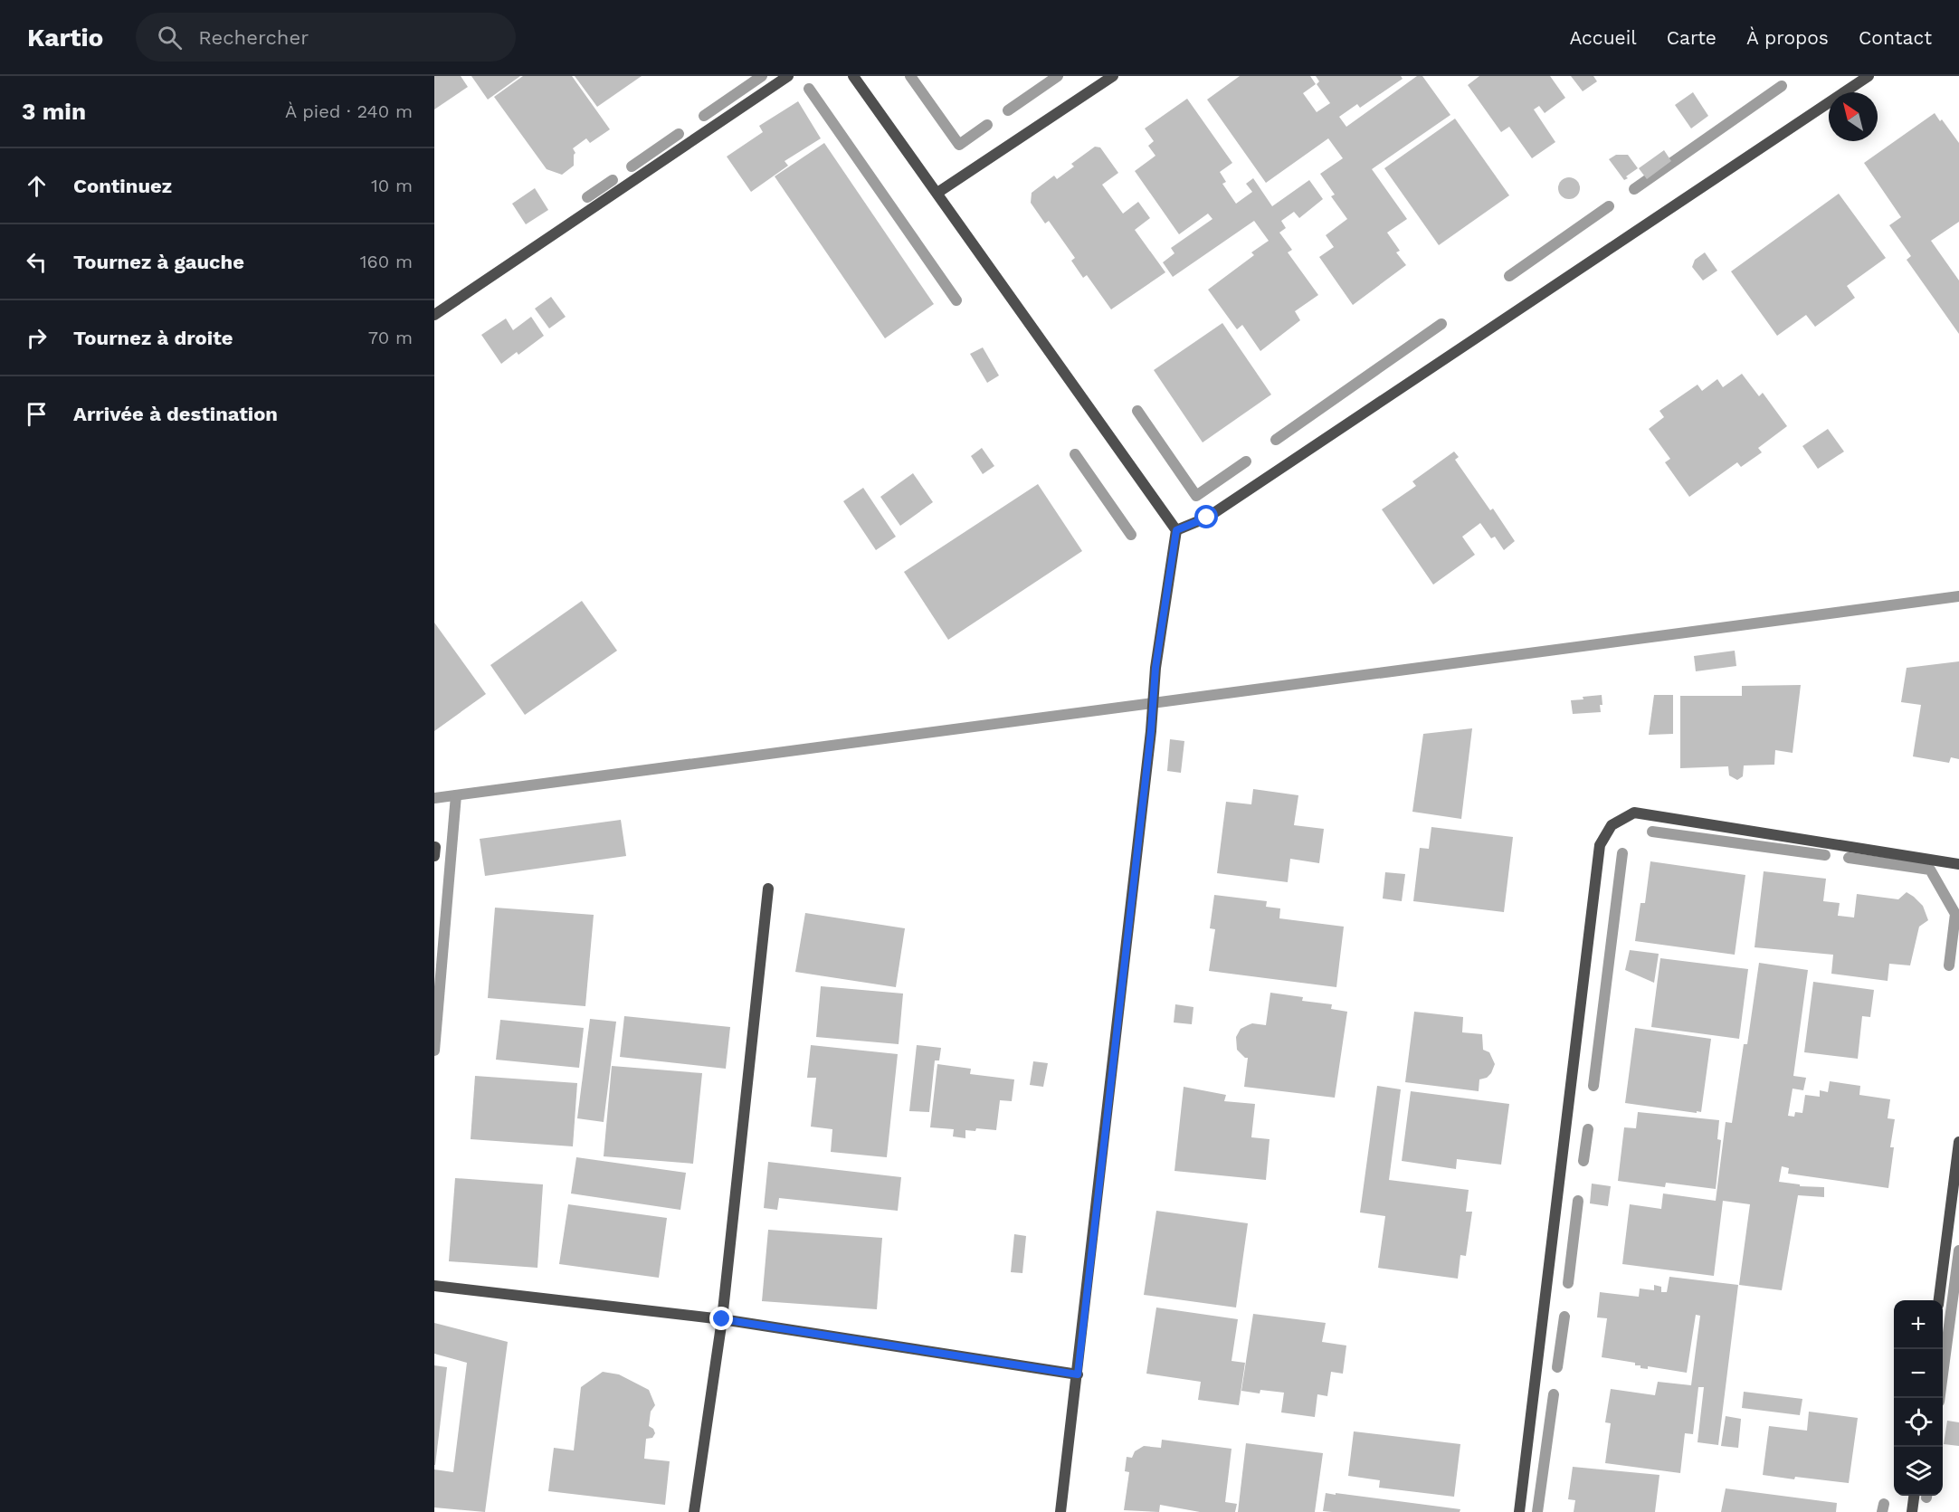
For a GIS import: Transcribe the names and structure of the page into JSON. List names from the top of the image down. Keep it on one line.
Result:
{"north":"top left","page":{"header":"Kartio","search":"Rechercher","nav":["Accueil","Carte","À propos","Contact"],"heading":["3 min","À pied · 240 m"],"list":[["Continuez","10 m"],["Tournez à gauche","160 m"],["Tournez à droite","70 m"],"Arrivée à destination"],"map_buttons":["+","−"]}}
